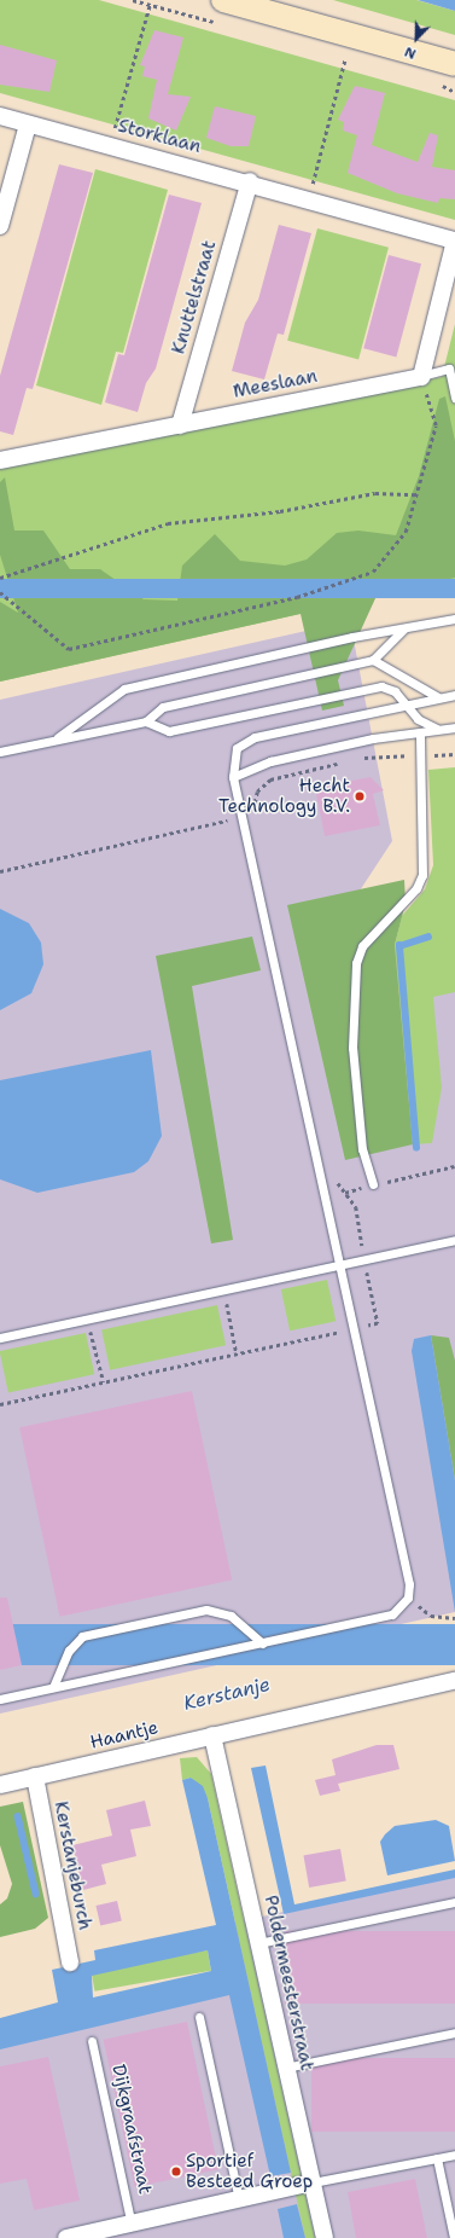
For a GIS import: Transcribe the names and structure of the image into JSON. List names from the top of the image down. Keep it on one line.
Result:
{"streets":{"street":["Storklaan","Knuttelstraat","Meeslaan","Haantje","Kerstanjeburch","Poldermeesterstraat","Dijkgraafstraat"]},"crossings":[["Storklaan","Knuttelstraat"],["Knuttelstraat","Meeslaan"],["Haantje","Kerstanjeburch"],["Haantje","Poldermeesterstraat"],["Poldermeesterstraat","Dijkgraafstraat"]],"water":["Kerstanje"],"places":["Hecht Technology B.V.","Sportief Besteed Groep"],"north":"bottom left"}
